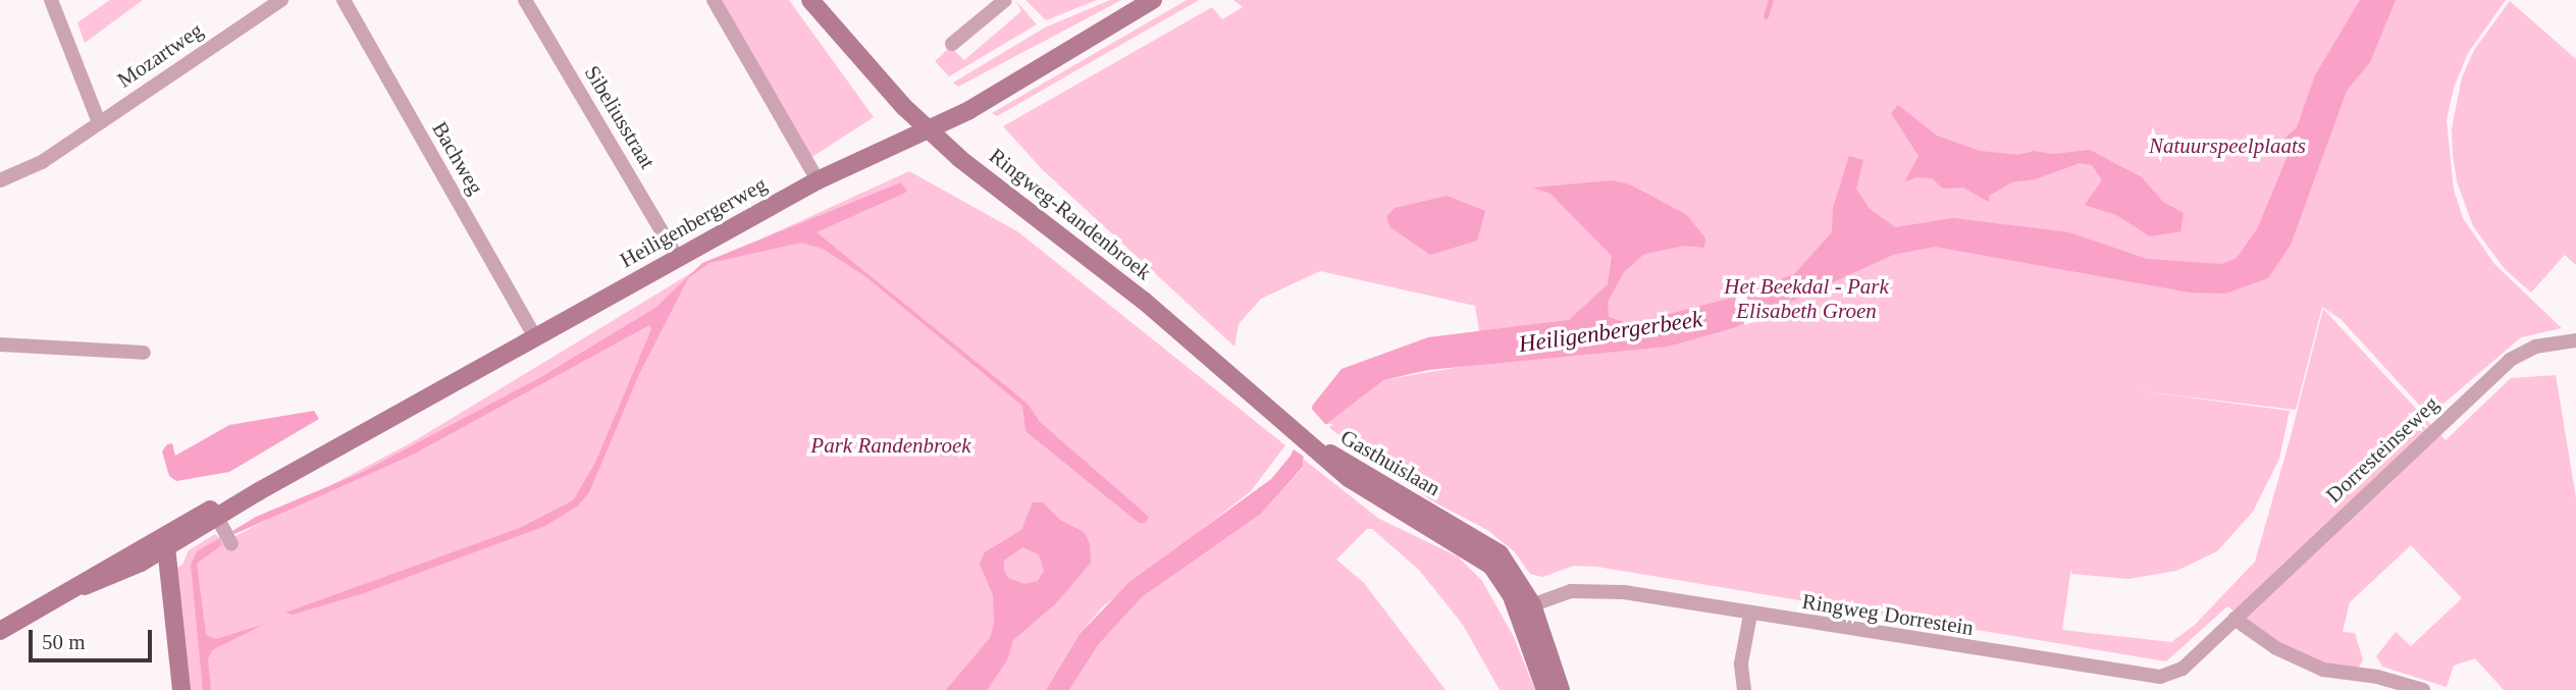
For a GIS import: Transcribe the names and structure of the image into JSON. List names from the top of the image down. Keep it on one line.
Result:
{"streets":{"main road":["Ringweg-Randenbroek","Heiligenbergerweg","Gasthuislaan"],"street":["Mozartweg","Sibeliusstraat","Bachweg","Dorresteinseweg","Ringweg Dorrestein"]},"crossings":[["Sibeliusstraat","Heiligenbergerweg"],["Bachweg","Heiligenbergerweg"],["Ringweg-Randenbroek","Heiligenbergerweg"],["Ringweg-Randenbroek","Gasthuislaan"],["Dorresteinseweg","Ringweg Dorrestein"],["Gasthuislaan","Ringweg Dorrestein"]],"water":["Heiligenbergerbeek"],"parks":["Natuurspeelplaats","Het Beekdal - Park Elisabeth Groen","Park Randenbroek"],"scale_bar":"50 m"}
